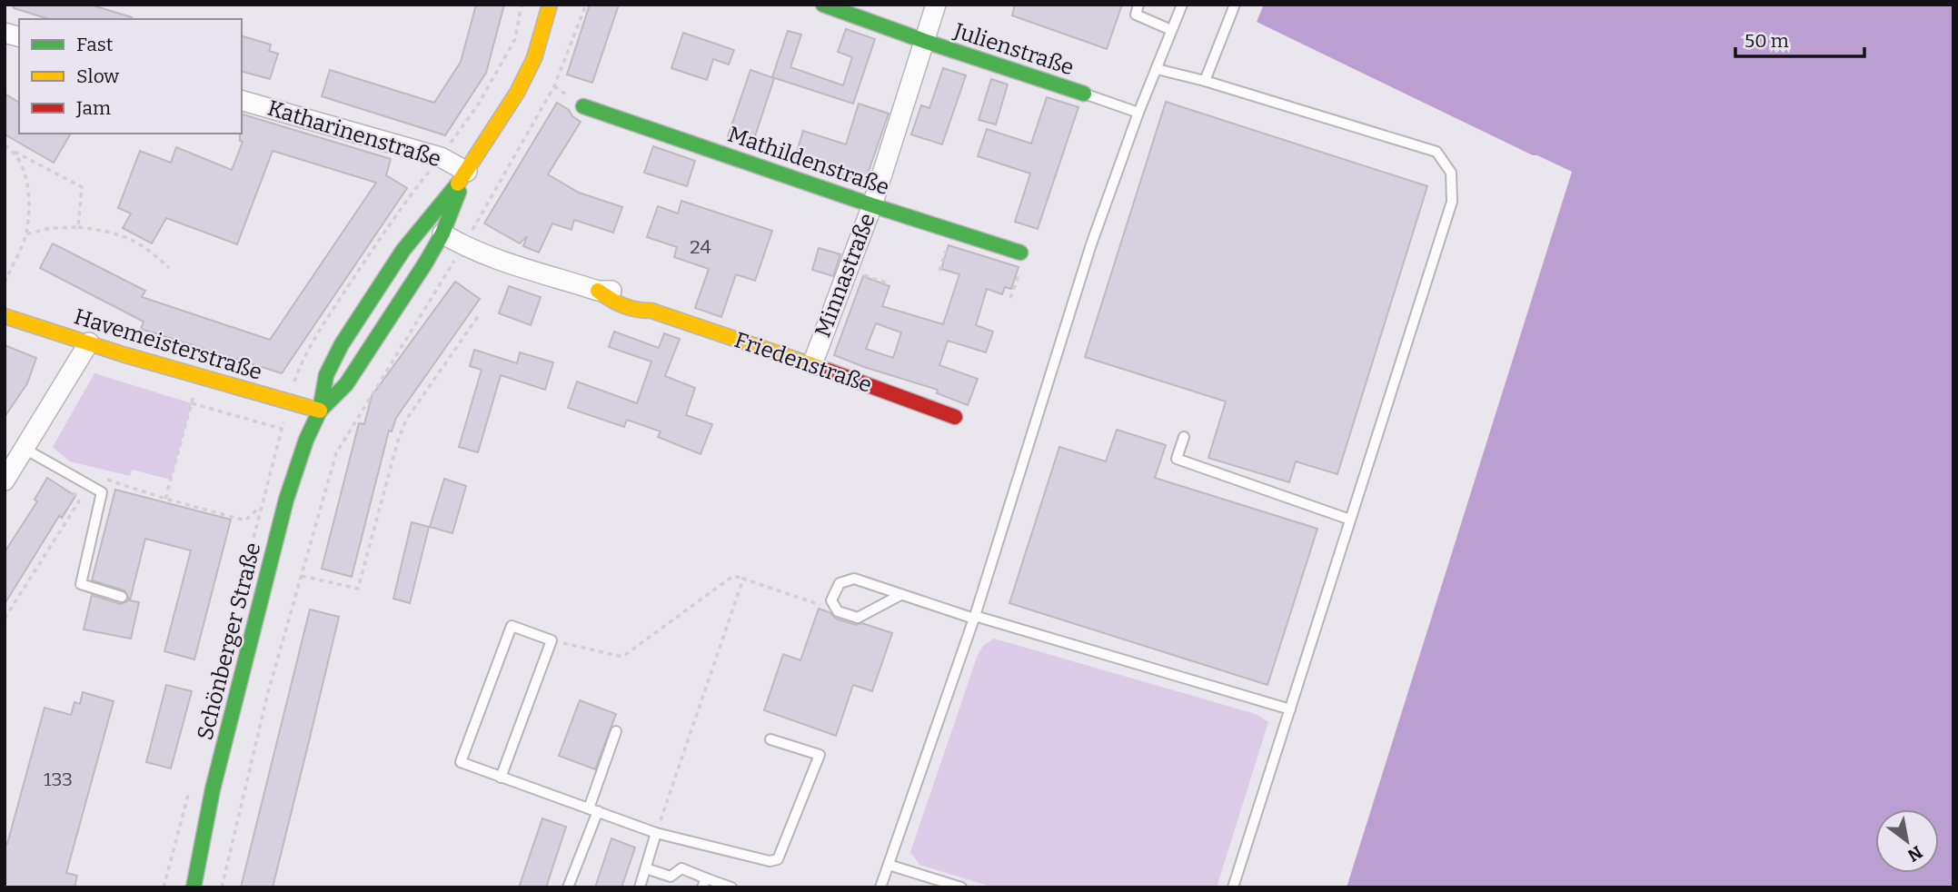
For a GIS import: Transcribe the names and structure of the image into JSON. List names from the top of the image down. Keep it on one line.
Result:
{"streets":{"street":["Julienstraße","Katharinenstraße","Mathildenstraße","Minnastraße","Havemeisterstraße","Friedenstraße","Schönberger Straße"]},"crossings":[["Julienstraße","Minnastraße"],["Katharinenstraße","Schönberger Straße"],["Mathildenstraße","Minnastraße"],["Minnastraße","Friedenstraße"],["Havemeisterstraße","Schönberger Straße"],["Friedenstraße","Schönberger Straße"]],"house_numbers":["24","133"],"legend":["Fast","Slow","Jam"],"scale_bar":"50 m","north":"bottom right"}
